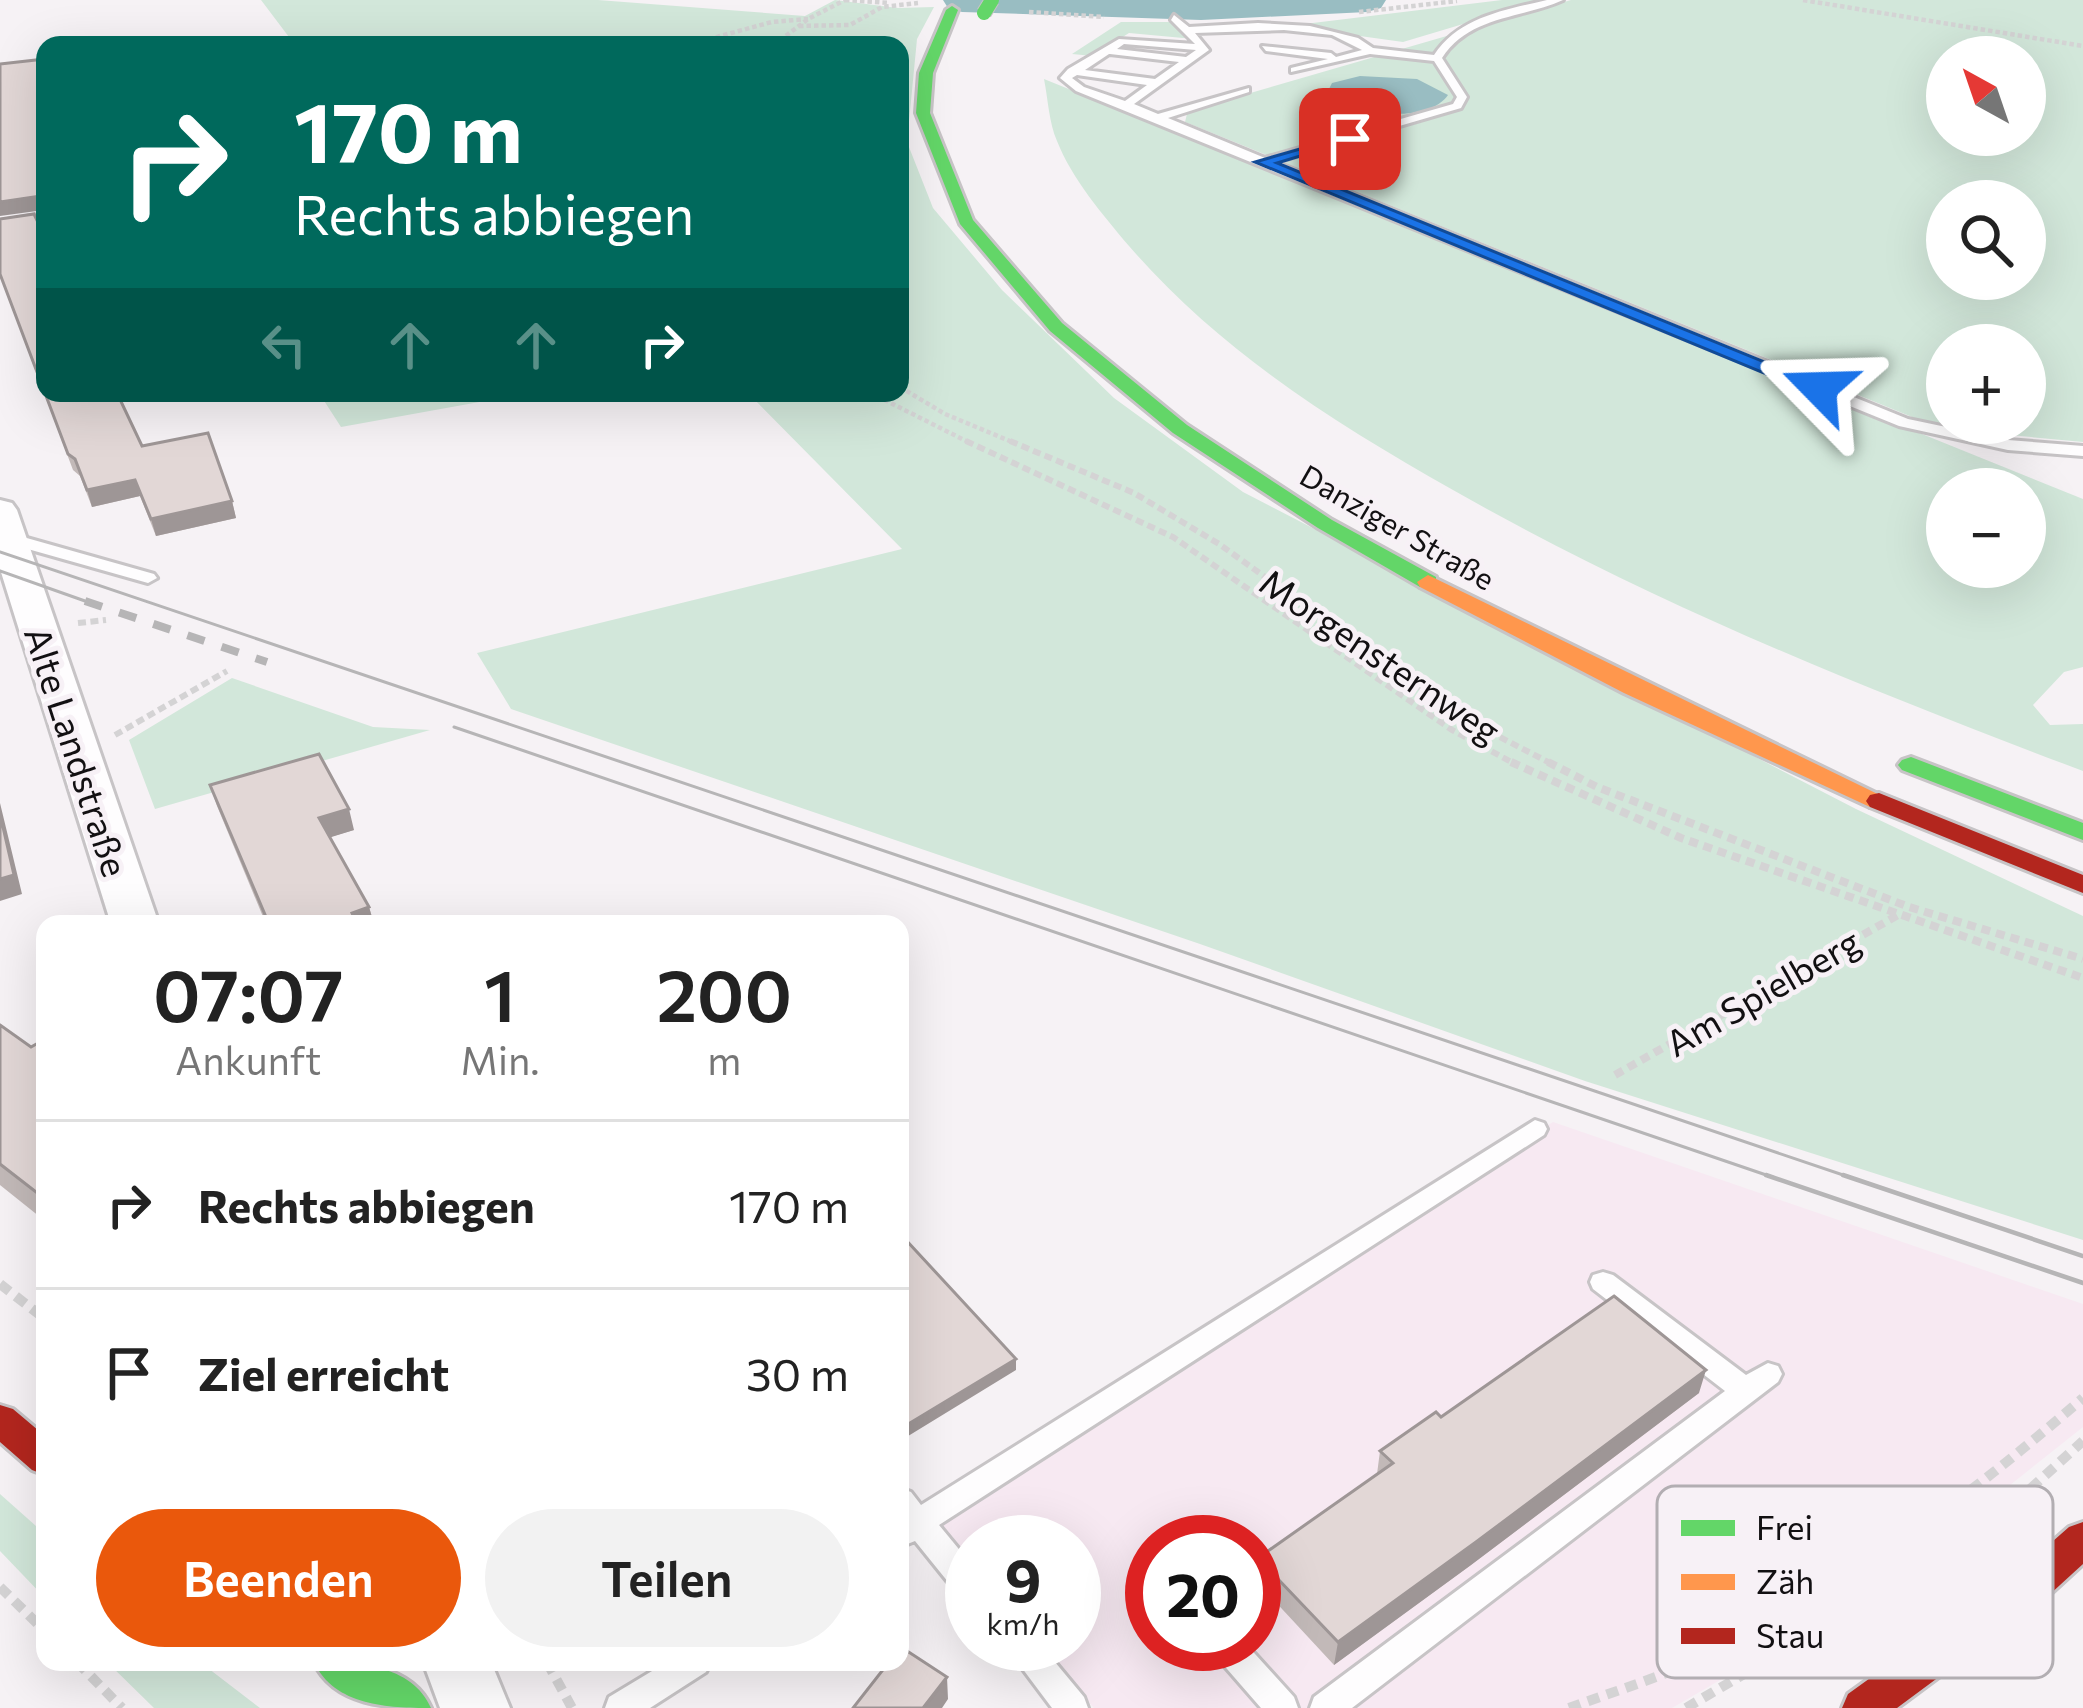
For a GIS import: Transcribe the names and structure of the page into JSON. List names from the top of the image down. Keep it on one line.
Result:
{"streets":{"main road":["Danziger Straße"],"street":["Alte Landstraße"],"path":["Morgensternweg","Am Spielberg"]},"crossings":[["Morgensternweg","Am Spielberg"]],"legend":["Frei","Zäh","Stau"],"north":"top left","page":{"map_buttons":["+","−"],"turn":["170 m","Rechts abbiegen"],"eta":["07:07","Ankunft","1","Min.","200","m"],"list":[{"name":"Rechts abbiegen","value":"170 m"},{"name":"Ziel erreicht","value":"30 m"}],"buttons":["Beenden","Teilen"],"speed":"9 km/h","limit":"20"}}
